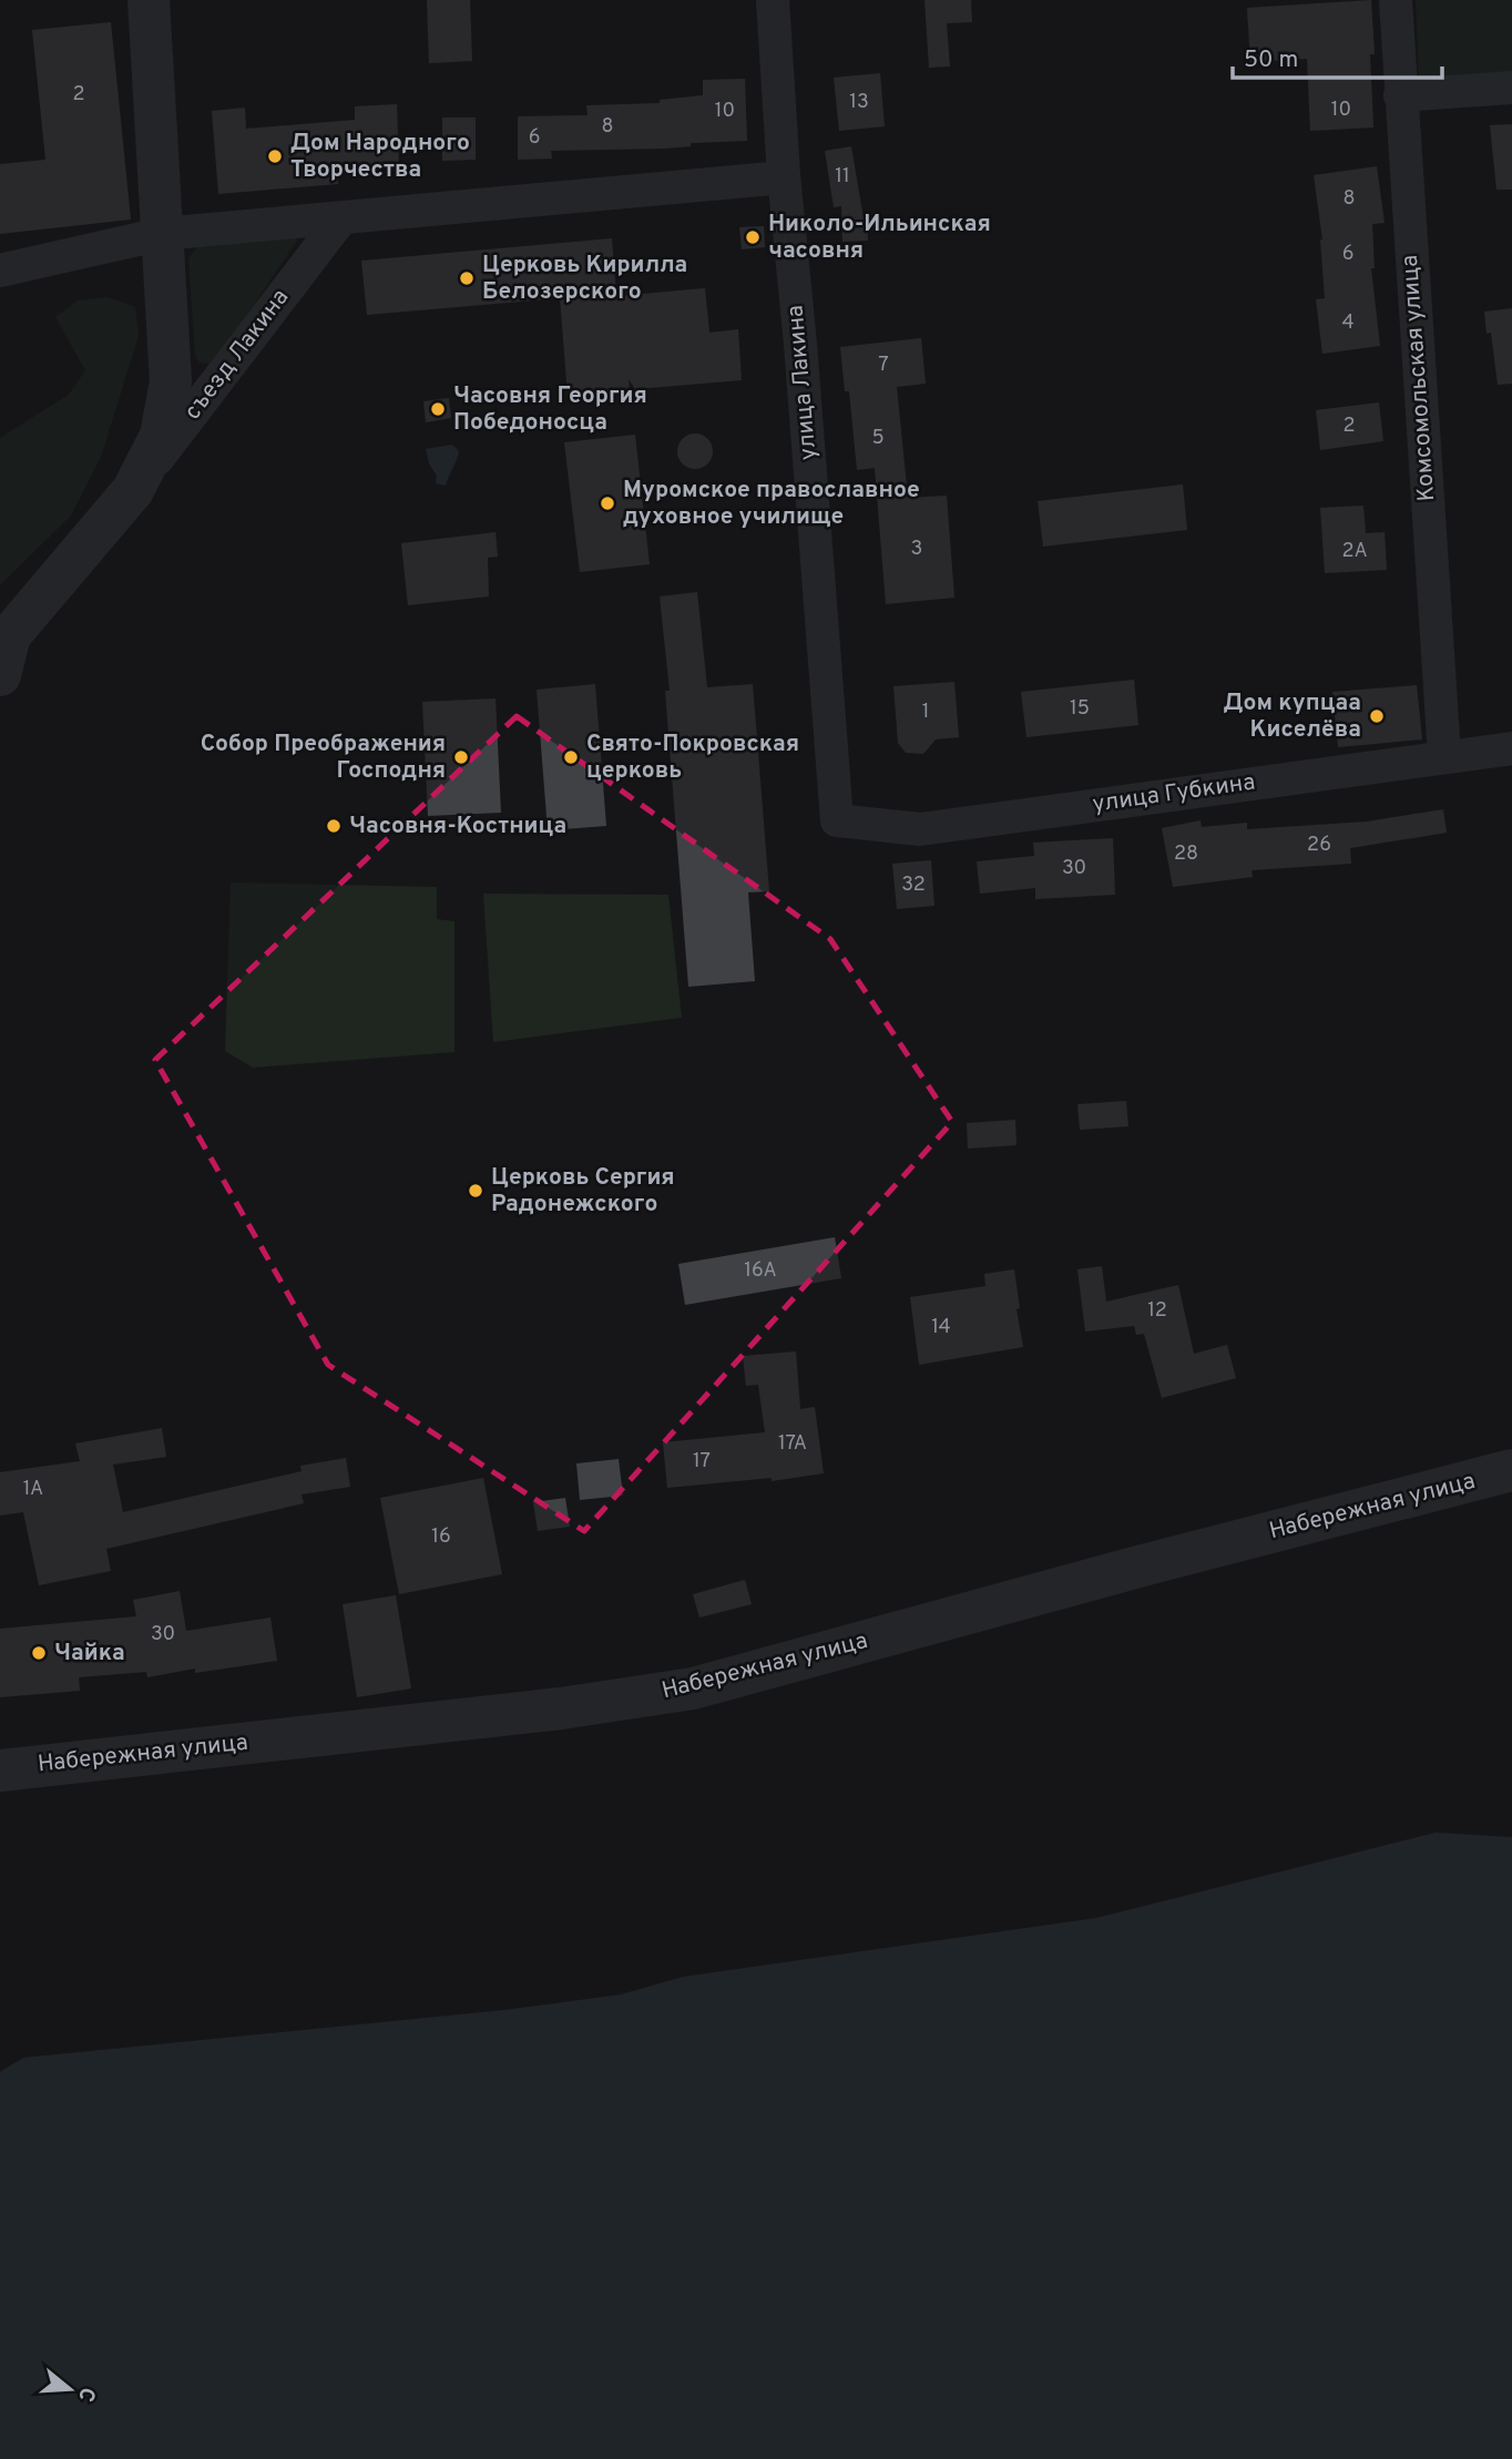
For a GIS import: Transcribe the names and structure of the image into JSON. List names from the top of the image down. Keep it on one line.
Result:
{"streets":{"street":["съезд Лакина","Комсомольская улица","улица Лакина","улица Губкина","Набережная улица"]},"crossings":[["Комсомольская улица","улица Губкина"],["улица Лакина","улица Губкина"]],"places":["Дом Народного Творчества","Николо-Ильинская часовня","Церковь Кирилла Белозерского","Часовня Георгия Победоносца","Муромское православное духовное училище","Дом купцаа Киселёва","Собор Преображения Господня","Свято-Покровская церковь","Часовня-Костница","Церковь Сергия Радонежского","Чайка"],"house_numbers":["2","13","10","10","8","6","11","8","6","4","7","2","5","3","2А","15","1","26","28","30","32","16А","12","14","17А","17","1А","16","30"],"scale_bar":"50 m","north":"right"}
